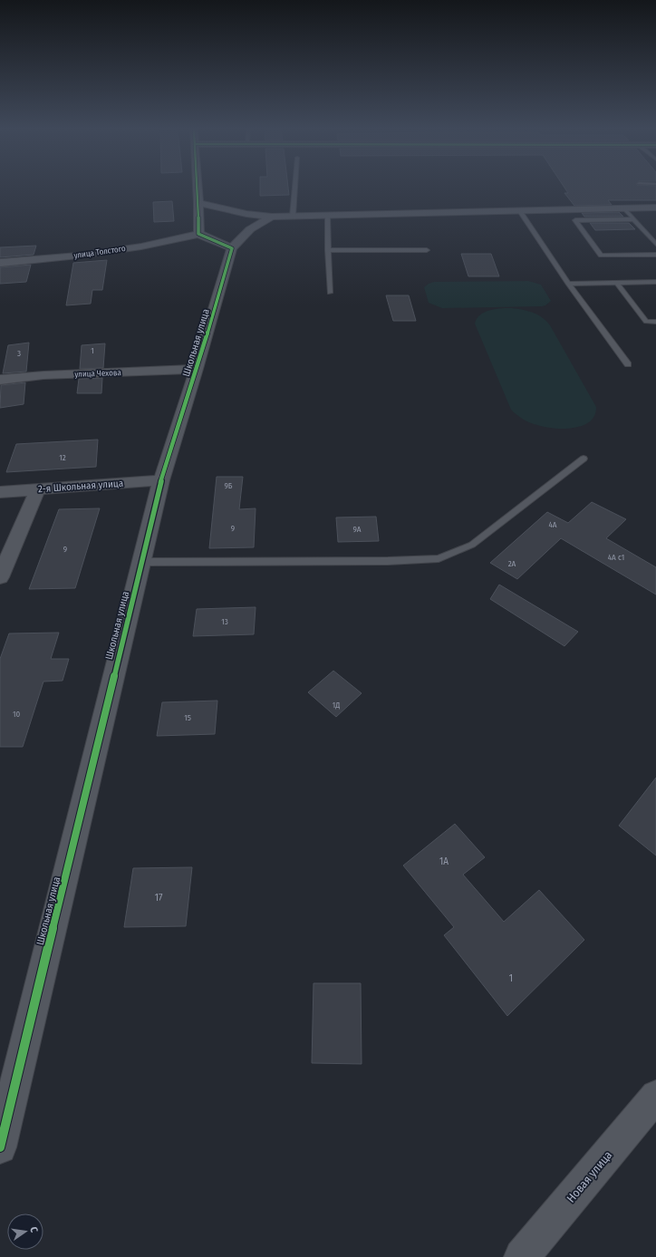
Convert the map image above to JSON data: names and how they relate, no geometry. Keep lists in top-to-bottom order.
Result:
{
  "streets": {
    "street": [
      "улица Толстого",
      "Школьная улица",
      "улица Чехова",
      "2-я Школьная улица",
      "Новая улица"
    ]
  },
  "crossings": [
    ["Школьная улица", "улица Чехова"],
    ["Школьная улица", "2-я Школьная улица"]
  ],
  "house_numbers": [
    "1",
    "3",
    "12",
    "9Б",
    "4А",
    "9",
    "9А",
    "9",
    "4А с1",
    "2А",
    "13",
    "1Д",
    "10",
    "15",
    "1А",
    "17",
    "1"
  ],
  "north": "right"
}
